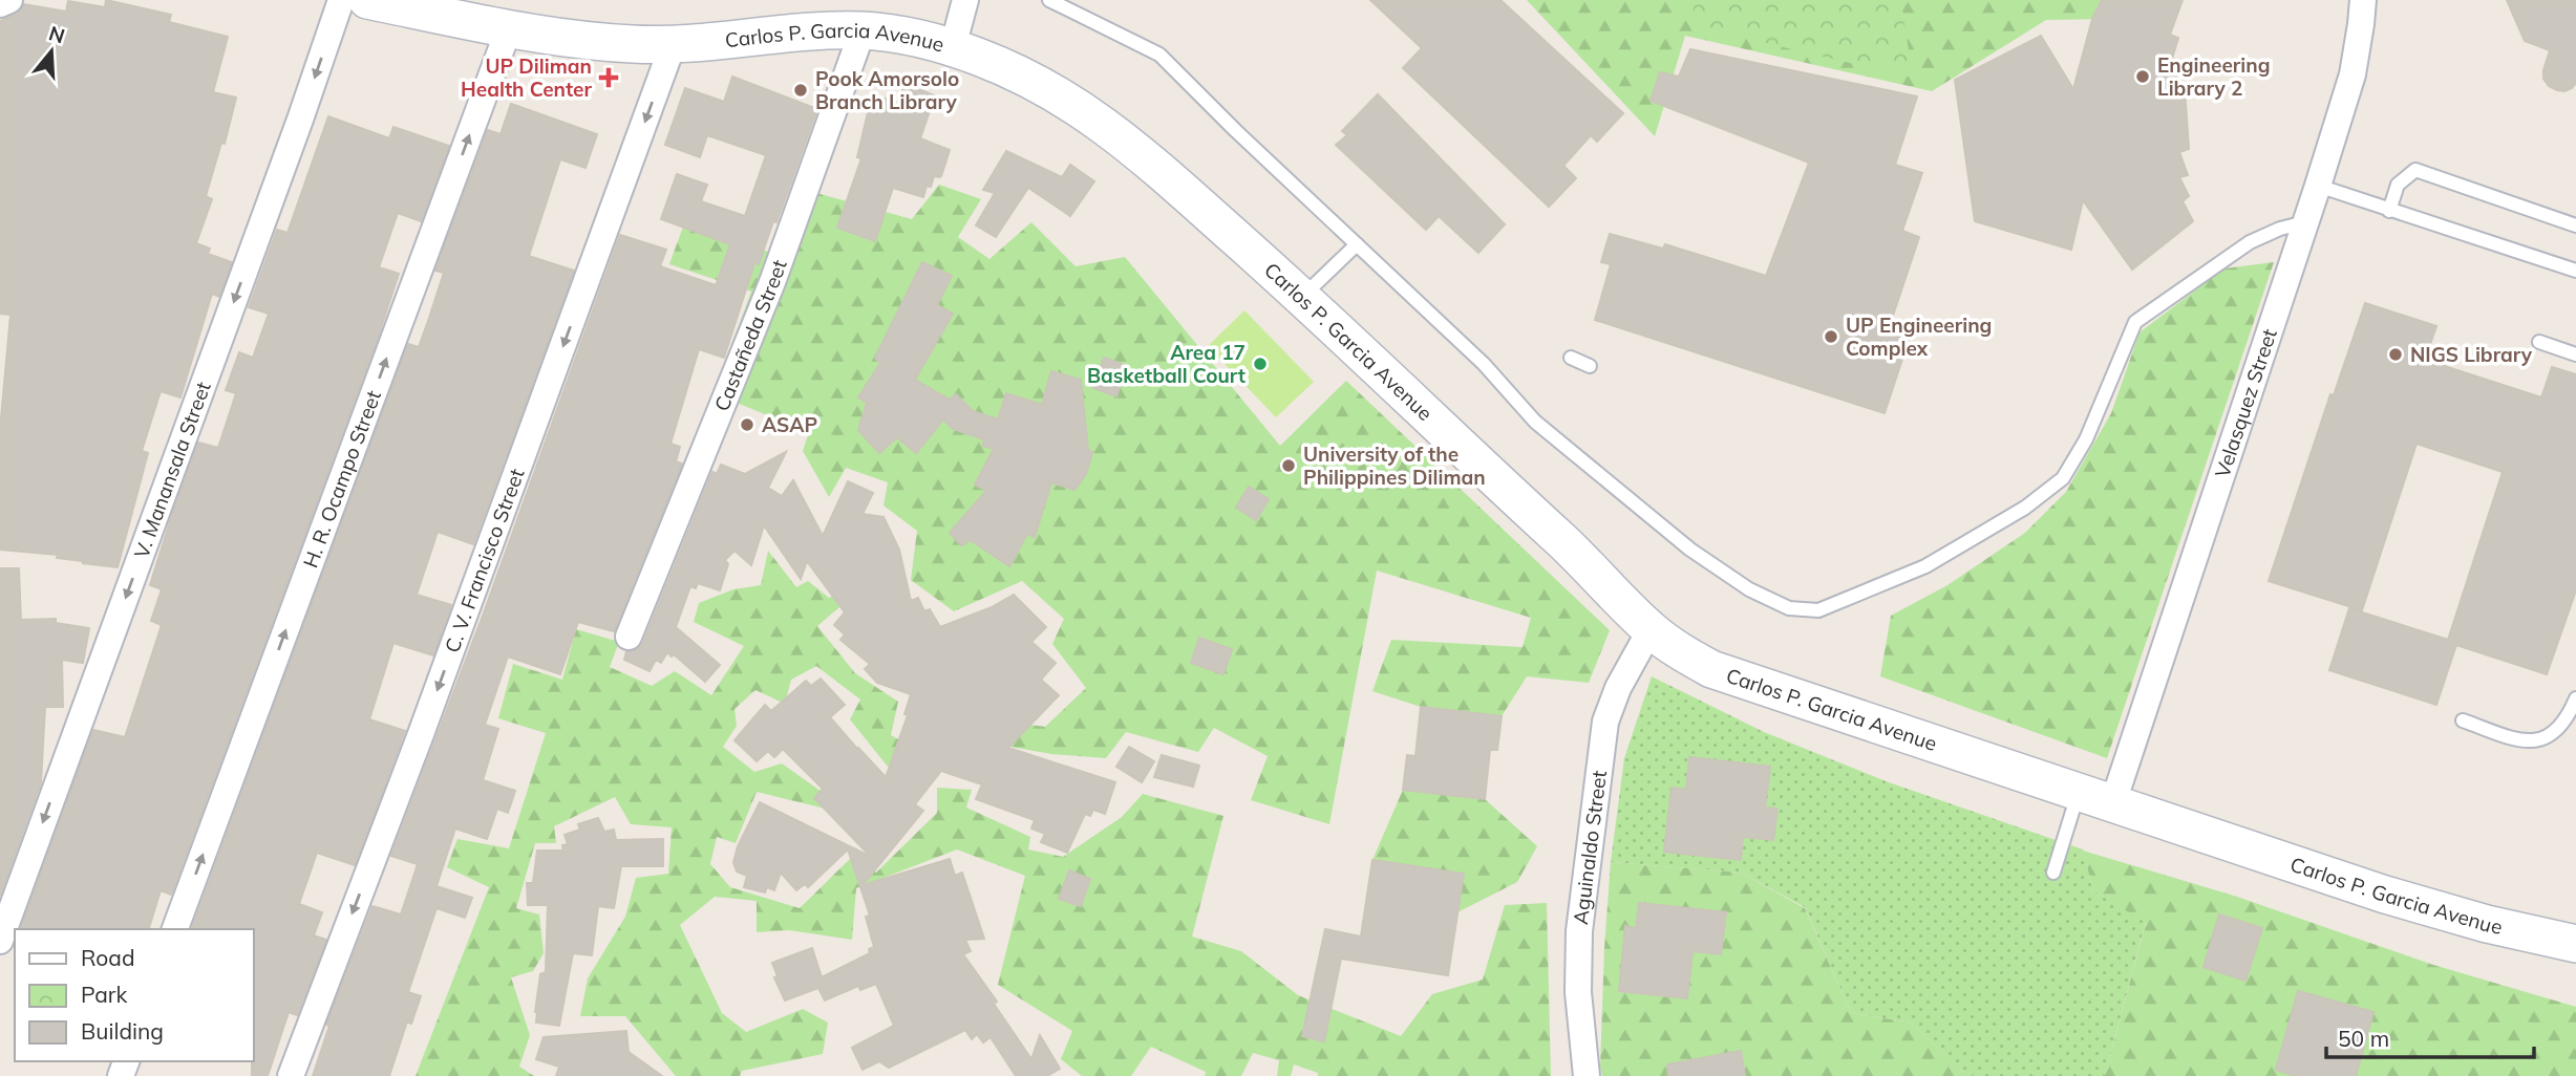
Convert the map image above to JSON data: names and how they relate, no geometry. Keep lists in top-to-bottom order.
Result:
{
  "streets": {
    "main road": ["Carlos P. Garcia Avenue"],
    "street": [
      "Castañeda Street",
      "Velasquez Street",
      "V. Manansala Street",
      "H. R. Ocampo Street",
      "C. V. Francisco Street",
      "Aguinaldo Street"
    ]
  },
  "crossings": [
    ["Carlos P. Garcia Avenue", "Castañeda Street"],
    ["Carlos P. Garcia Avenue", "Velasquez Street"],
    ["Carlos P. Garcia Avenue", "H. R. Ocampo Street"],
    ["Carlos P. Garcia Avenue", "C. V. Francisco Street"],
    ["Carlos P. Garcia Avenue", "Aguinaldo Street"]
  ],
  "one_way": ["V. Manansala Street", "H. R. Ocampo Street", "C. V. Francisco Street"],
  "places": {
    "other": [
      "Engineering Library 2",
      "Pook Amorsolo Branch Library",
      "UP Engineering Complex",
      "NIGS Library",
      "Area 17 Basketball Court",
      "ASAP",
      "University of the Philippines Diliman"
    ],
    "health": ["UP Diliman Health Center"]
  },
  "legend": ["Road", "Park", "Building"],
  "scale_bar": "50 m",
  "north": "top"
}
